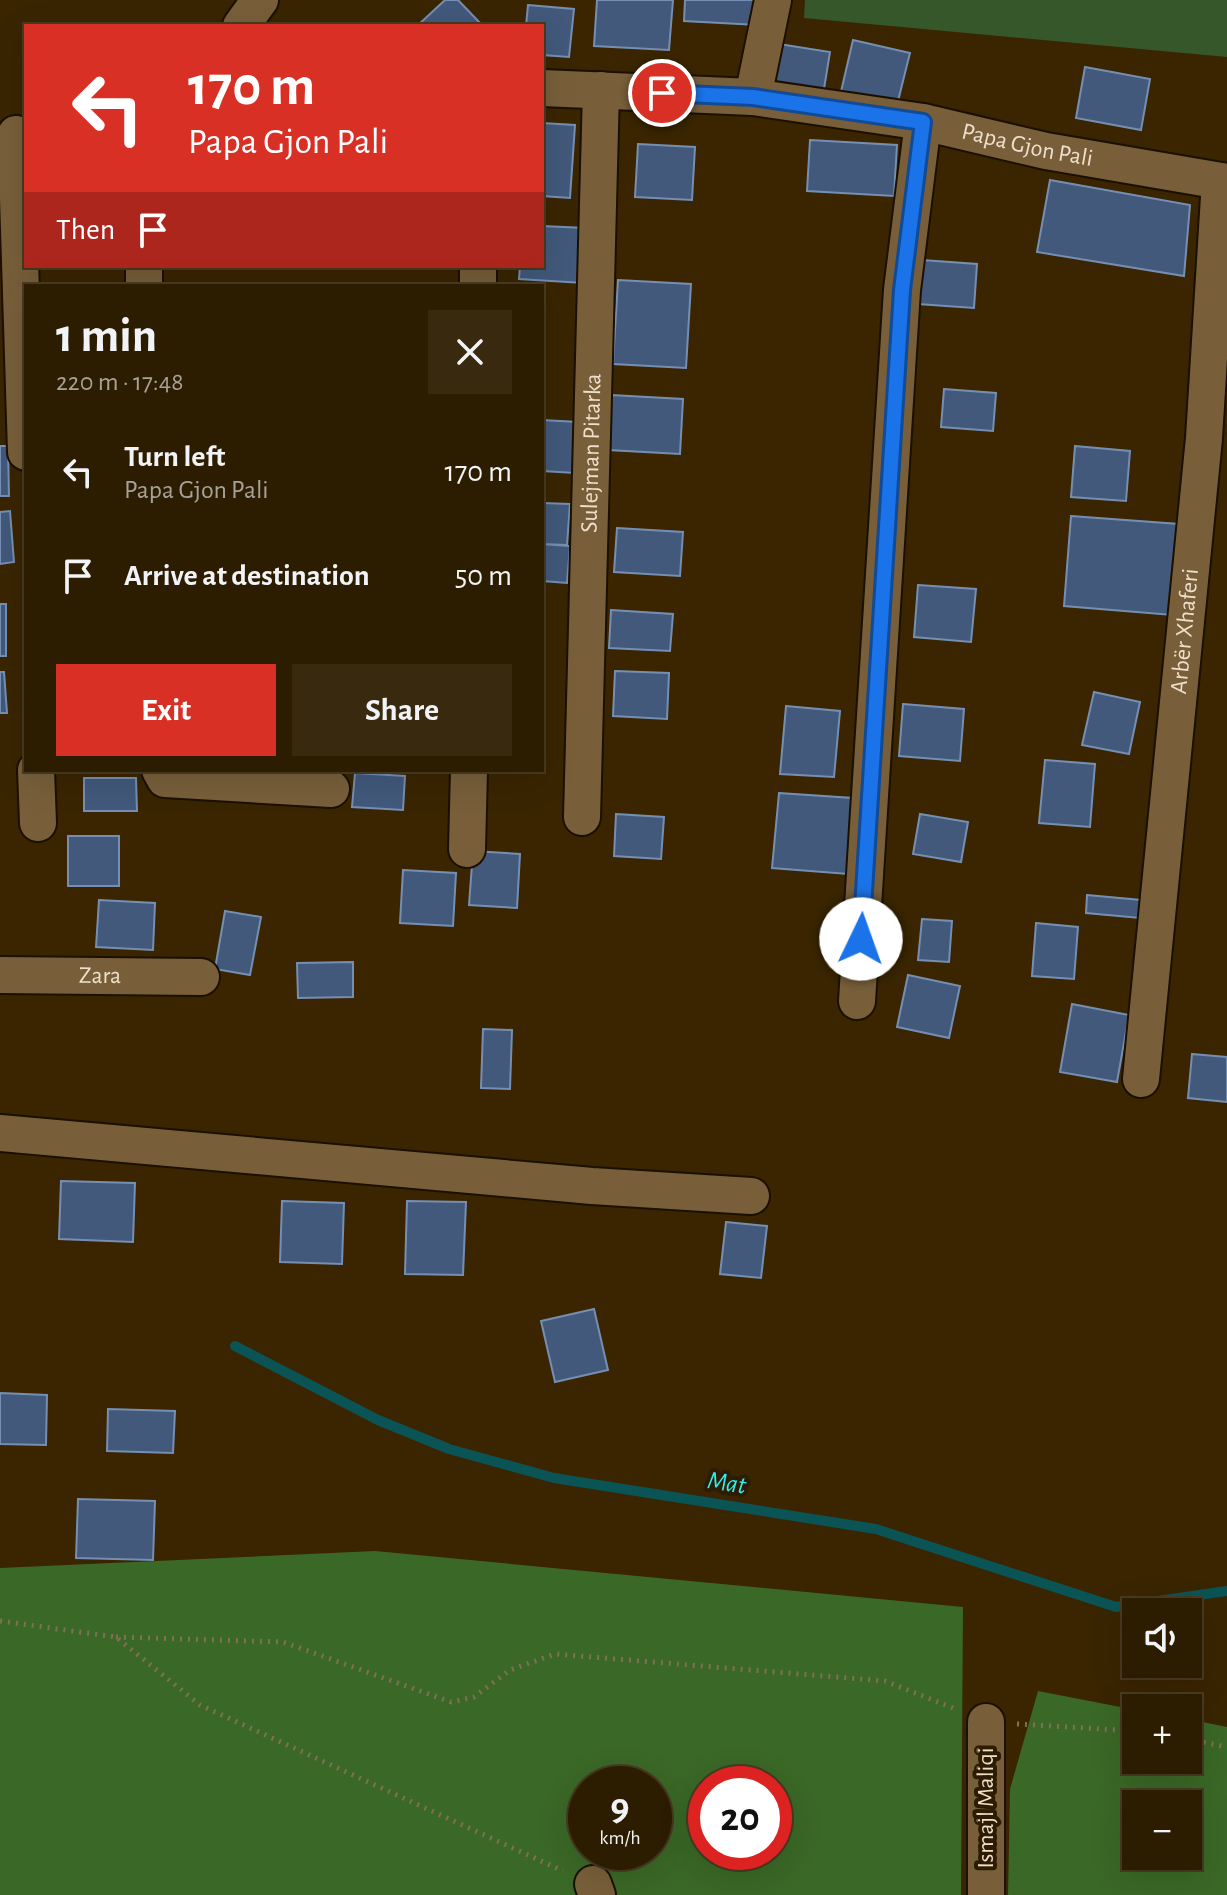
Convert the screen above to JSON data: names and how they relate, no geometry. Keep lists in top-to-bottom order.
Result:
{
  "streets": {
    "street": [
      "Papa Gjon Pali",
      "Sulejman Pitarka",
      "Arbër Xhaferi",
      "Zara",
      "Ismajl Maliqi"
    ]
  },
  "crossings": [
    ["Papa Gjon Pali", "Sulejman Pitarka"],
    ["Papa Gjon Pali", "Arbër Xhaferi"]
  ],
  "water": ["Mat"],
  "page": {
    "turn": ["170 m", "Papa Gjon Pali"],
    "then": "Then",
    "heading": ["1 min", "220 m · 17:48"],
    "list": [
      {
        "name": "Turn left",
        "note": "Papa Gjon Pali",
        "value": "170 m"
      },
      {
        "name": "Arrive at destination",
        "value": "50 m"
      }
    ],
    "buttons": ["Exit", "Share"],
    "map_buttons": ["+", "−"],
    "speed": "9 km/h",
    "limit": "20"
  }
}
